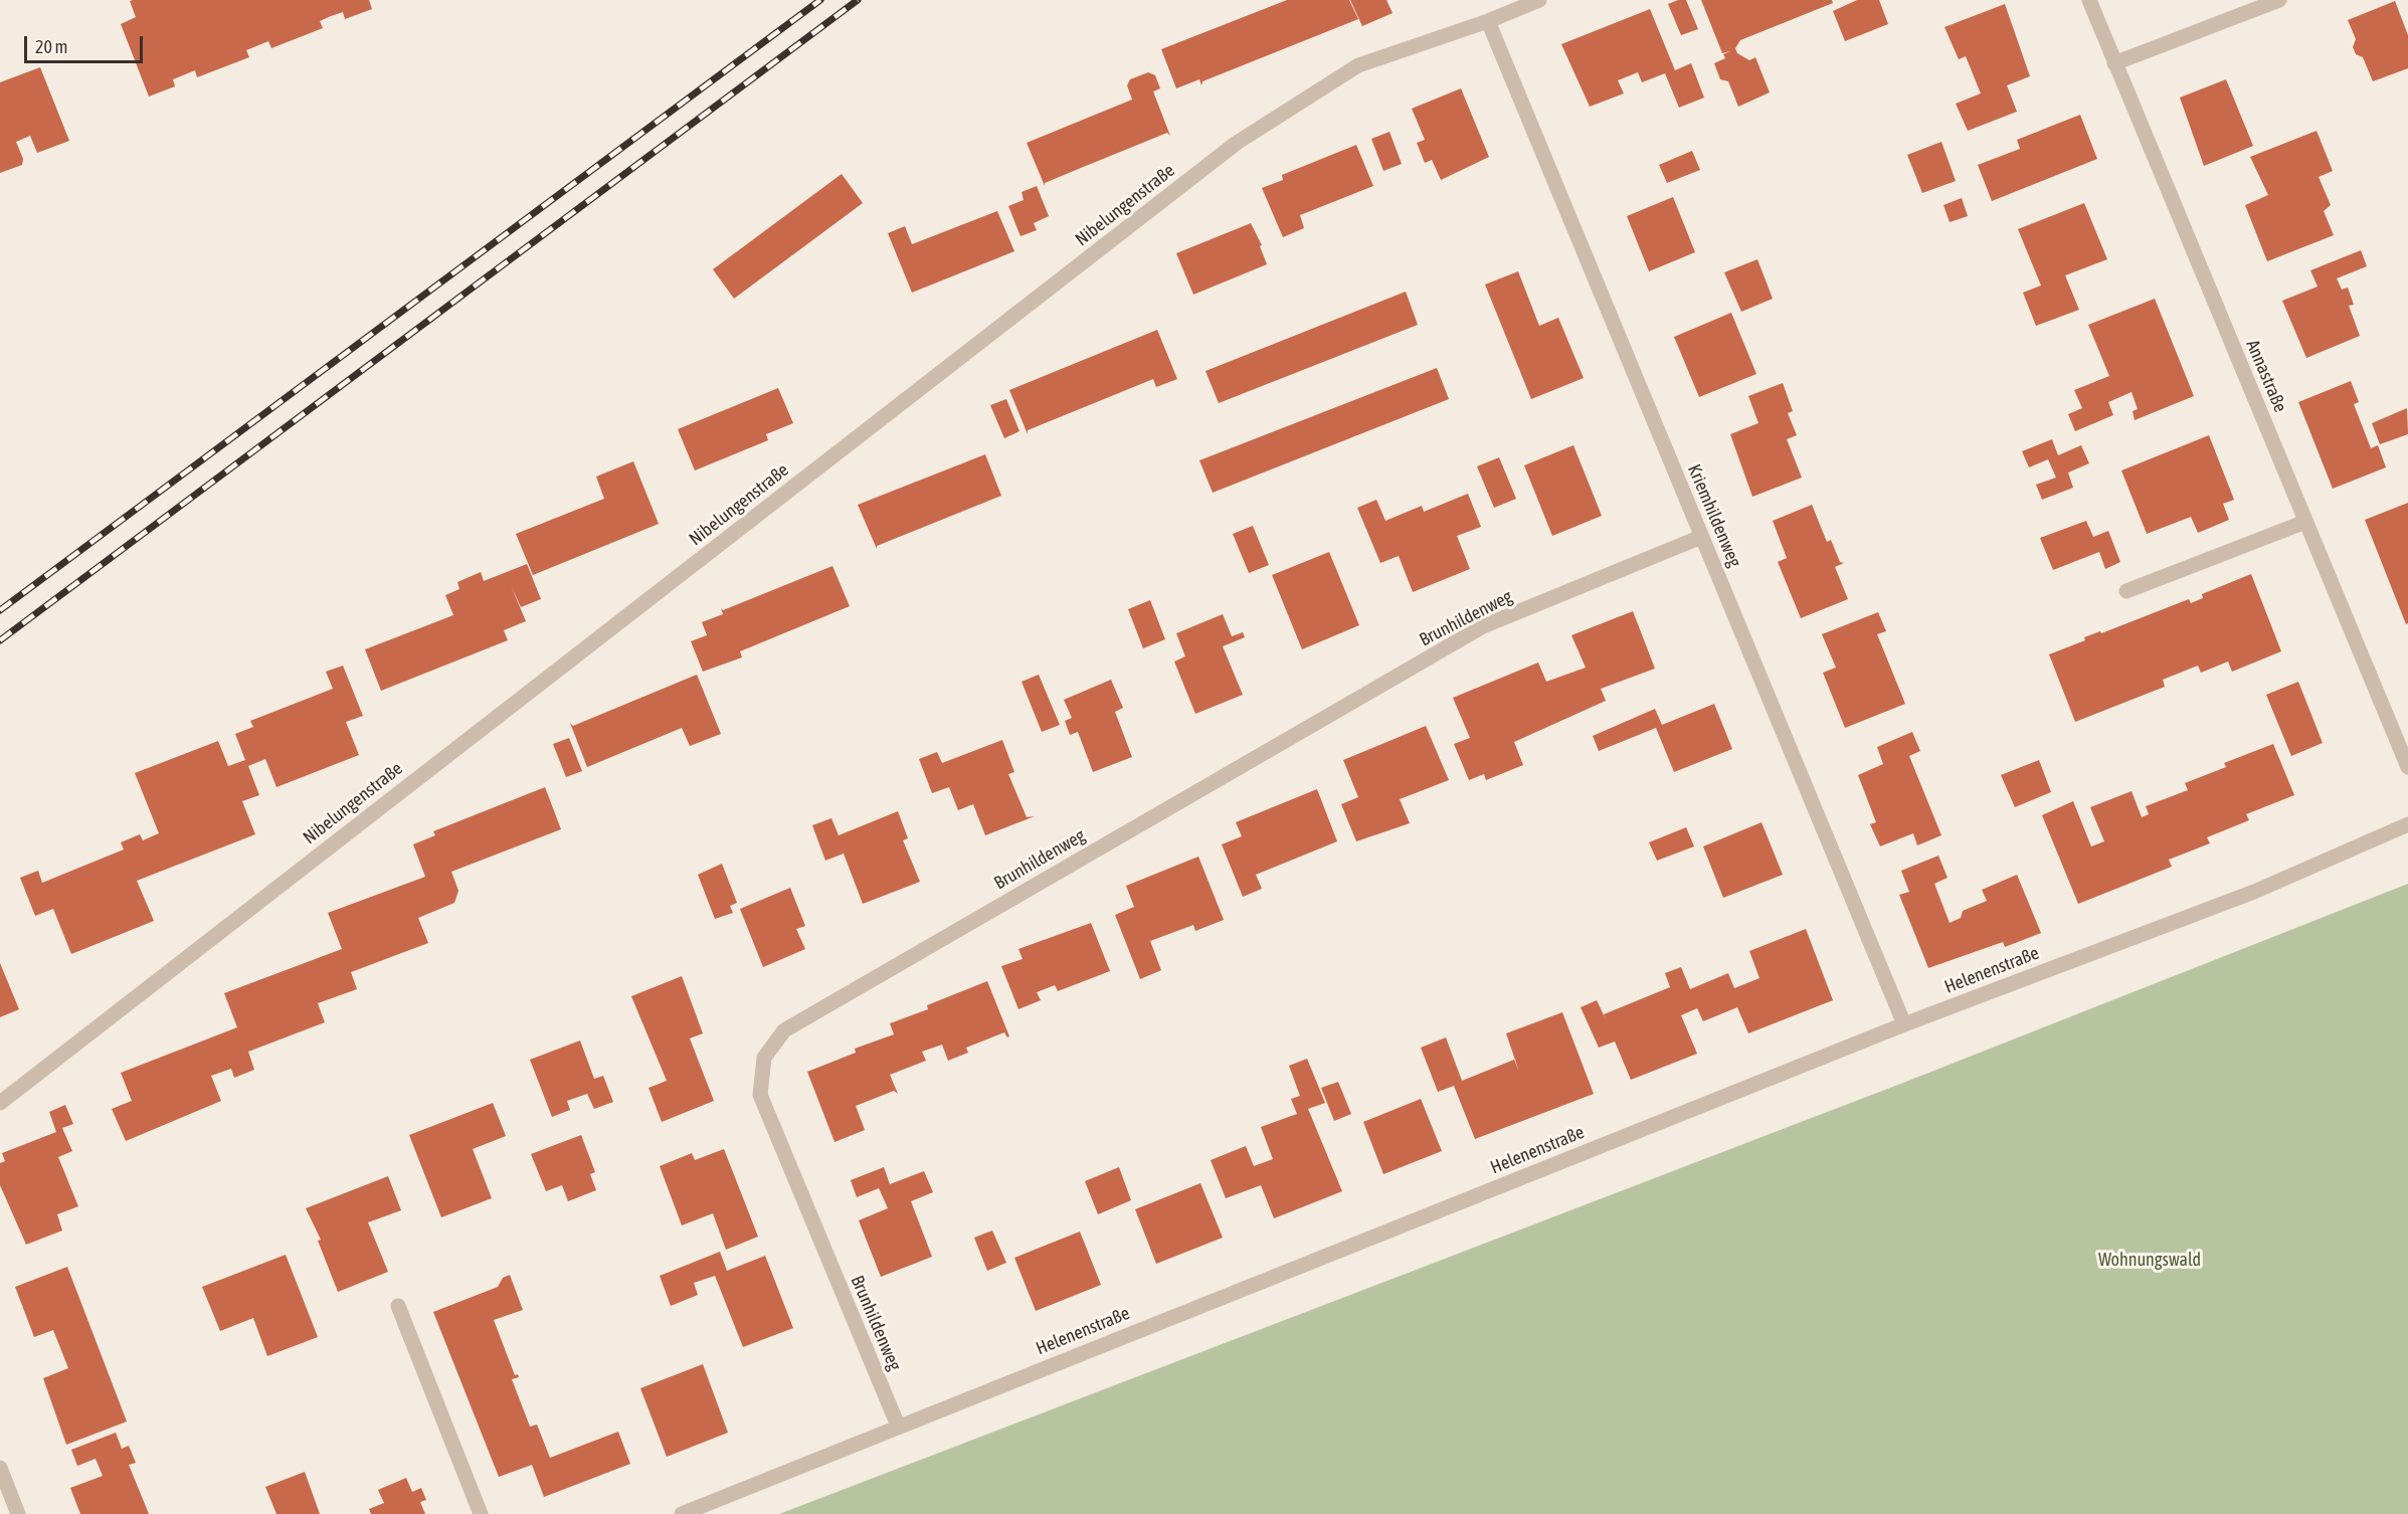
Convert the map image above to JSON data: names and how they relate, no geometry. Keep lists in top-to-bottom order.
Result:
{
  "streets": {
    "street": [
      "Nibelungenstraße",
      "Annastraße",
      "Kriemhildenweg",
      "Brunhildenweg",
      "Helenenstraße"
    ]
  },
  "crossings": [
    ["Nibelungenstraße", "Kriemhildenweg"],
    ["Kriemhildenweg", "Brunhildenweg"],
    ["Kriemhildenweg", "Helenenstraße"],
    ["Brunhildenweg", "Helenenstraße"]
  ],
  "parks": ["Wohnungswald"],
  "scale_bar": "20 m"
}
